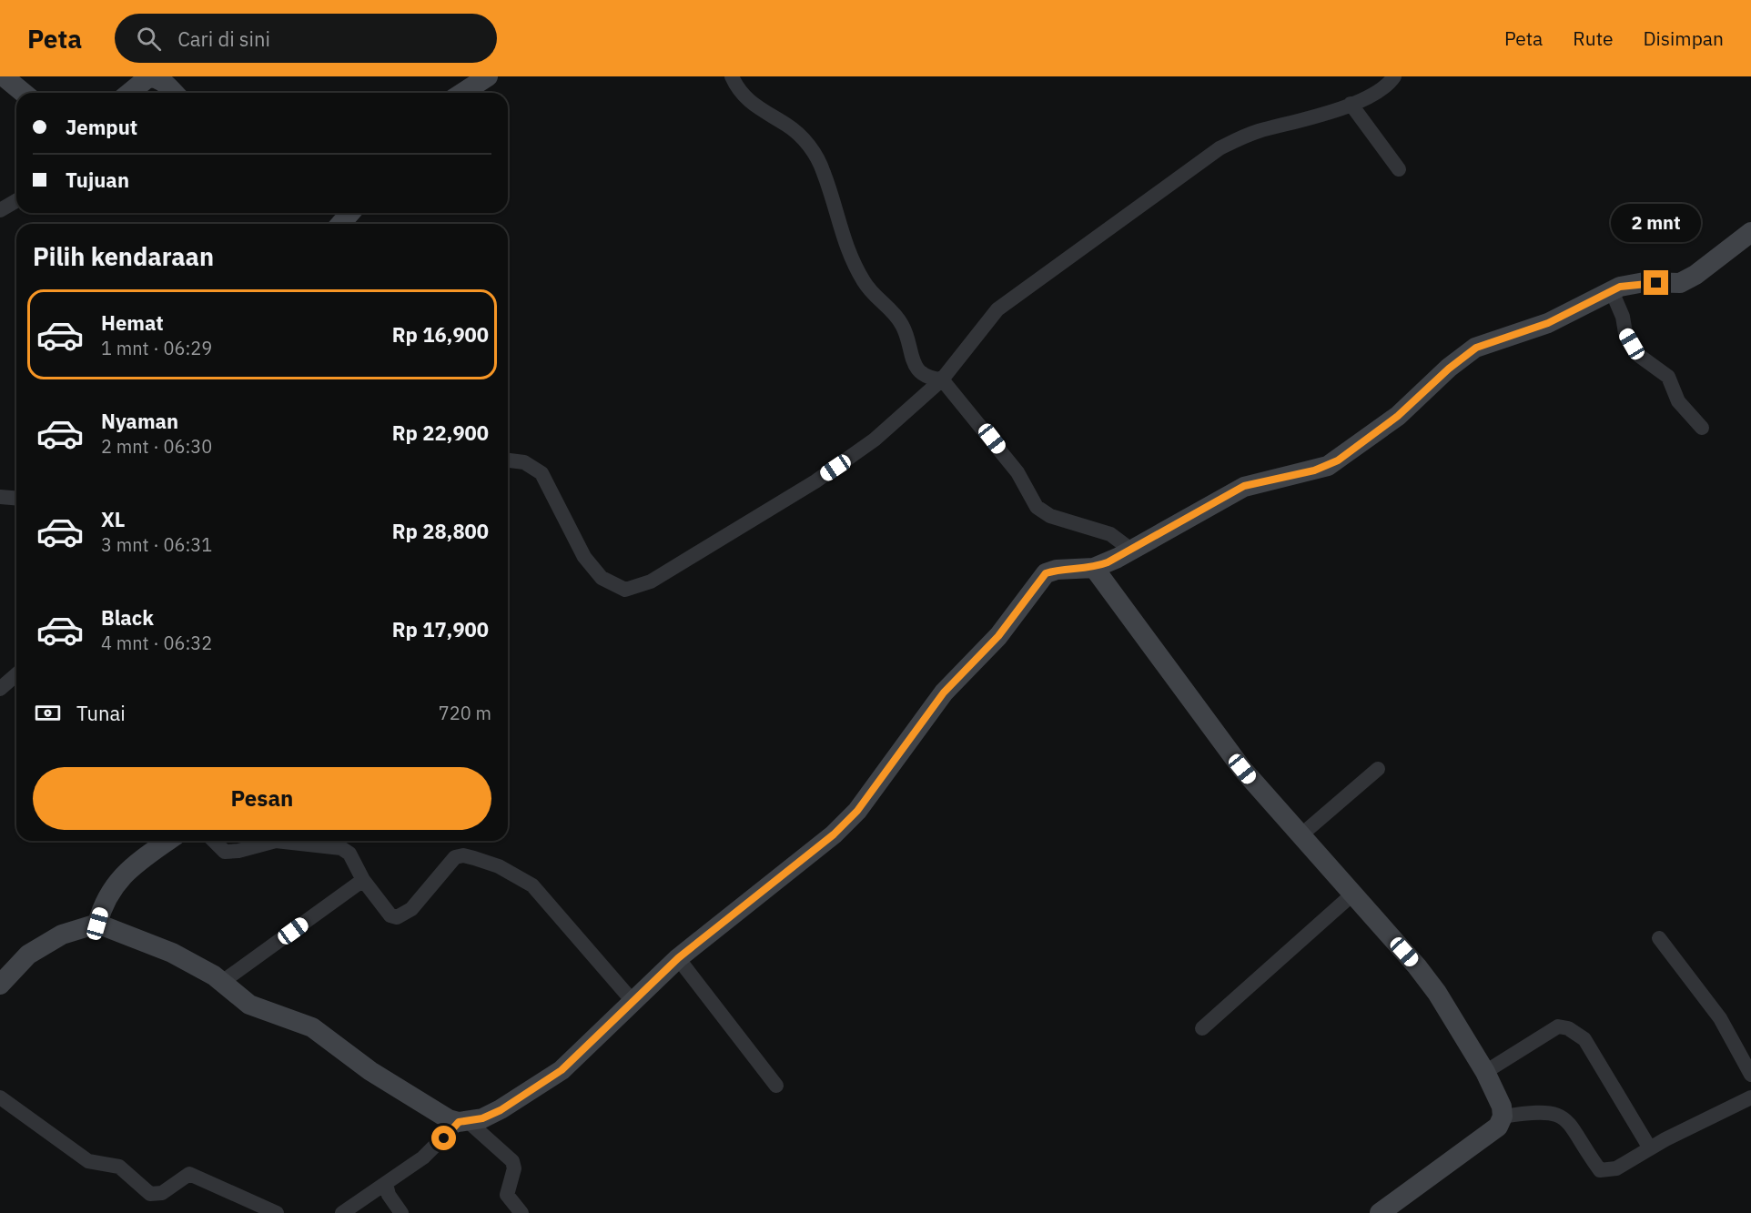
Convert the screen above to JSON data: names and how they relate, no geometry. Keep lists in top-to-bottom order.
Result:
{
  "page": {
    "header": "Peta",
    "search": "Cari di sini",
    "nav": ["Peta", "Rute", "Disimpan"],
    "banner": ["Jemput", "Tujuan"],
    "bubble": "2 mnt",
    "heading": "Pilih kendaraan",
    "list": [
      {
        "name": "Hemat",
        "note": "1 mnt · 06:29",
        "value": "Rp 16,900"
      },
      {
        "name": "Nyaman",
        "note": "2 mnt · 06:30",
        "value": "Rp 22,900"
      },
      {
        "name": "XL",
        "note": "3 mnt · 06:31",
        "value": "Rp 28,800"
      },
      {
        "name": "Black",
        "note": "4 mnt · 06:32",
        "value": "Rp 17,900"
      }
    ],
    "pay": ["Tunai", "720 m"],
    "buttons": "Pesan"
  }
}
